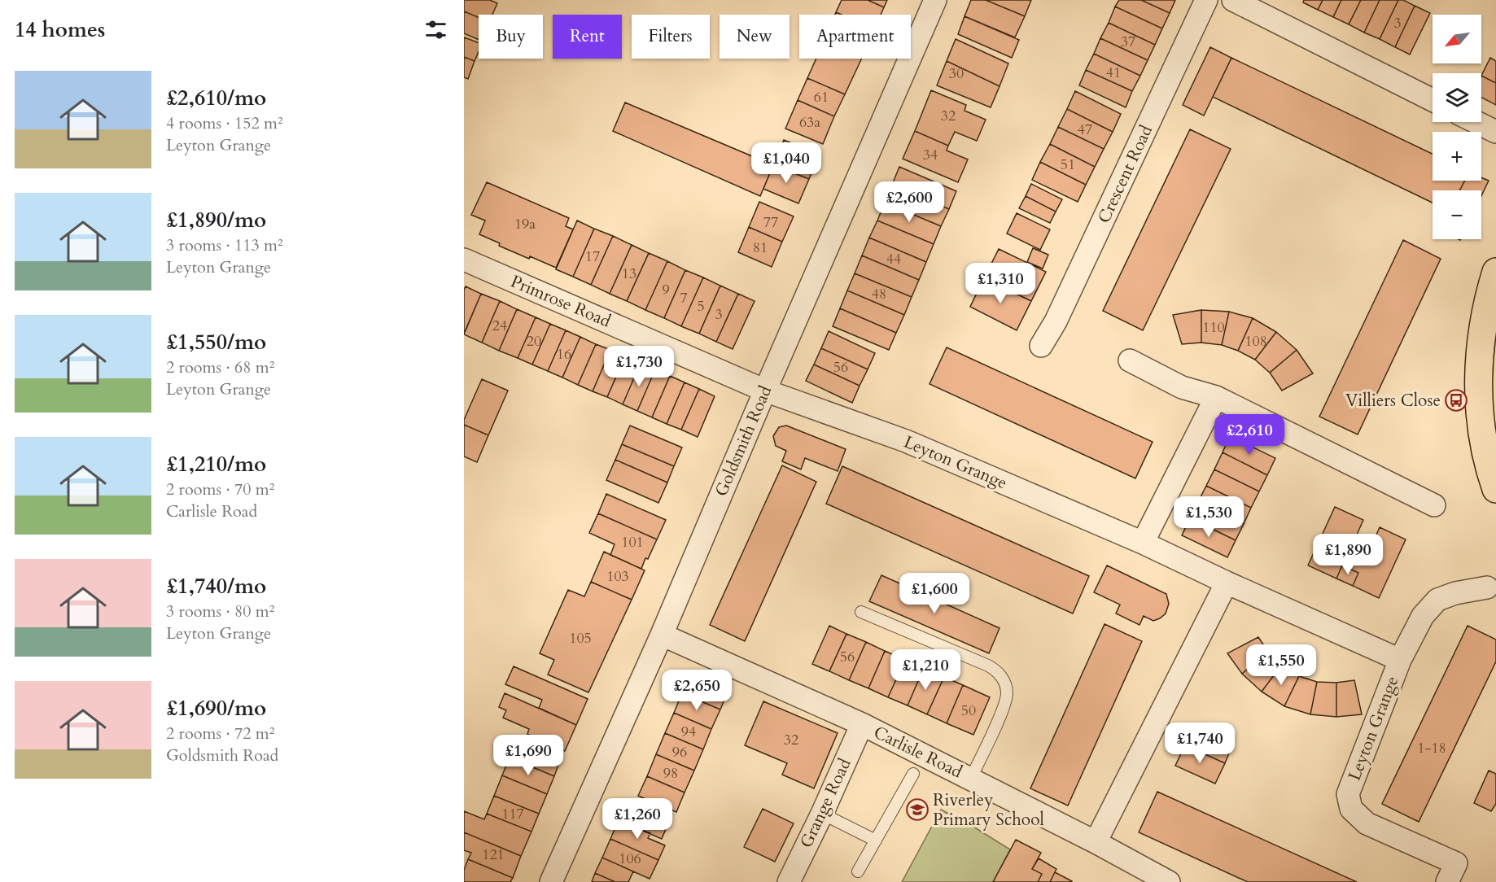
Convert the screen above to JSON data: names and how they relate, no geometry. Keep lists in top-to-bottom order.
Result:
{
  "streets": {
    "street": [
      "Crescent Road",
      "Primrose Road",
      "Goldsmith Road",
      "Leyton Grange",
      "Carlisle Road",
      "Grange Road"
    ]
  },
  "crossings": [
    ["Primrose Road", "Goldsmith Road"],
    ["Primrose Road", "Leyton Grange"],
    ["Goldsmith Road", "Leyton Grange"],
    ["Goldsmith Road", "Carlisle Road"],
    ["Carlisle Road", "Grange Road"]
  ],
  "places": {
    "bus stop": ["Villiers Close"],
    "school or university": ["Riverley Primary School"]
  },
  "house_numbers": [
    "3",
    "37",
    "41",
    "30",
    "61",
    "32",
    "63a",
    "47",
    "34",
    "51",
    "77",
    "19a",
    "81",
    "17",
    "44",
    "13",
    "9",
    "48",
    "7",
    "5",
    "3",
    "24",
    "110",
    "20",
    "108",
    "16",
    "56",
    "101",
    "103",
    "105",
    "56",
    "50",
    "94",
    "32",
    "1-18",
    "96",
    "98",
    "117",
    "121",
    "106"
  ],
  "north": "bottom left",
  "page": {
    "heading": "14 homes",
    "map_buttons": ["+", "−"],
    "chip": [
      "Buy",
      "Rent",
      "Filters",
      "New",
      "Apartment"
    ],
    "list": [
      {
        "name": "£2,610/mo",
        "note": "4 rooms · 152 m² · Leyton Grange"
      },
      {
        "name": "£1,890/mo",
        "note": "3 rooms · 113 m² · Leyton Grange"
      },
      {
        "name": "£1,550/mo",
        "note": "2 rooms · 68 m² · Leyton Grange"
      },
      {
        "name": "£1,210/mo",
        "note": "2 rooms · 70 m² · Carlisle Road"
      },
      {
        "name": "£1,740/mo",
        "note": "3 rooms · 80 m² · Leyton Grange"
      },
      {
        "name": "£1,690/mo",
        "note": "2 rooms · 72 m² · Goldsmith Road"
      }
    ],
    "price": [
      "£1,040",
      "£2,600",
      "£1,310",
      "£1,730",
      "£2,610",
      "£1,530",
      "£1,890",
      "£1,600",
      "£1,550",
      "£1,210",
      "£2,650",
      "£1,740",
      "£1,690",
      "£1,260"
    ]
  }
}
